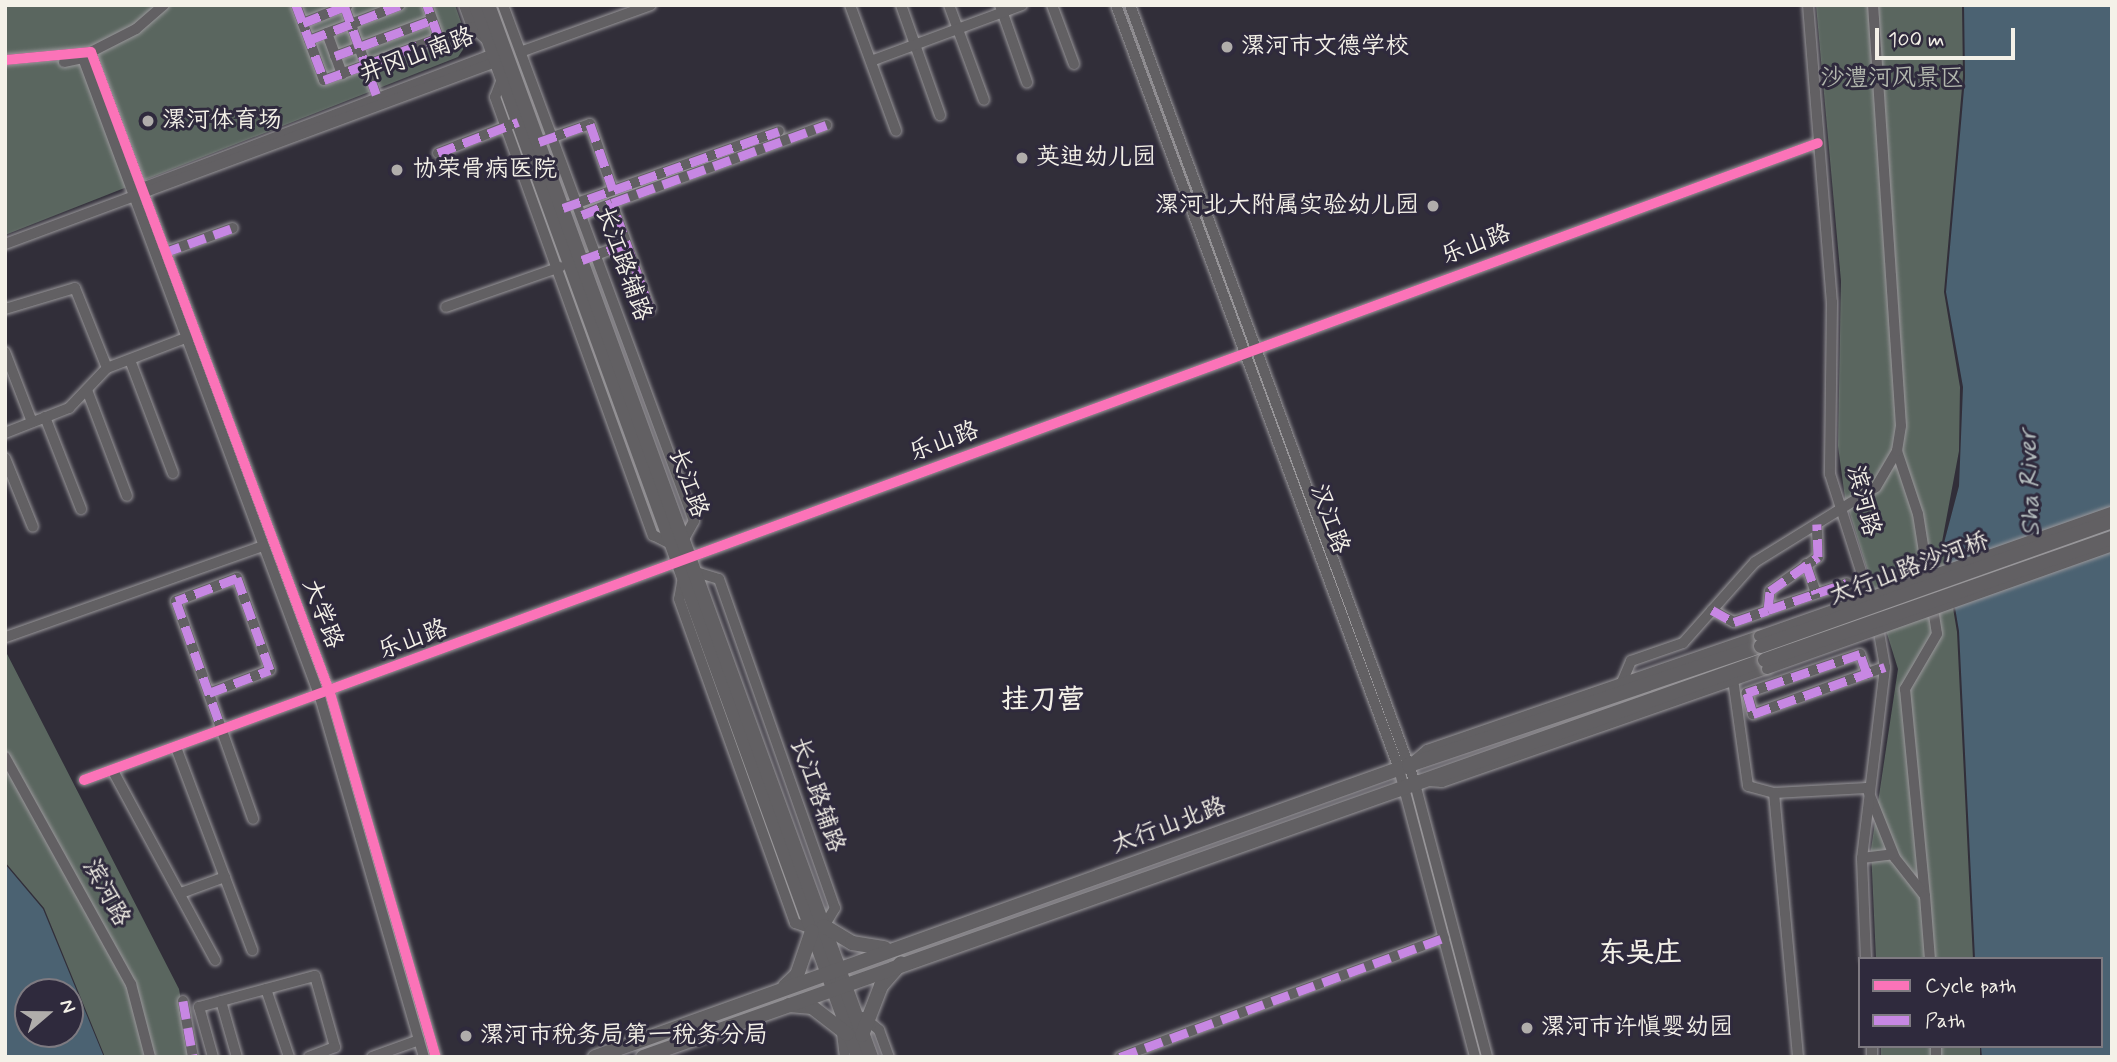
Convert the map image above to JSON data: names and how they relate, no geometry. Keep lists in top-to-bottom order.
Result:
{
  "streets": {
    "main road": ["长江路", "太行山路沙河桥", "太行山北路"],
    "street": [
      "井冈山南路",
      "乐山路",
      "长江路辅路",
      "滨河路",
      "汉江路",
      "大学路"
    ]
  },
  "crossings": [
    ["井冈山南路", "长江路"],
    ["井冈山南路", "大学路"],
    ["乐山路", "长江路"],
    ["乐山路", "滨河路"],
    ["乐山路", "汉江路"],
    ["乐山路", "大学路"],
    ["长江路辅路", "长江路"],
    ["长江路", "太行山北路"],
    ["汉江路", "太行山北路"],
    ["太行山路沙河桥", "太行山北路"]
  ],
  "districts": ["挂刀营", "东吴庄"],
  "water": ["Sha River"],
  "parks": ["沙澧河风景区"],
  "places": [
    "漯河市文德学校",
    "漯河体育场",
    "英迪幼儿园",
    "协荣骨病医院",
    "漯河北大附属实验幼儿园",
    "漯河市许慎婴幼园",
    "漯河市税务局第一税务分局"
  ],
  "legend": ["Cycle path", "Path"],
  "scale_bar": "100 m",
  "north": "right"
}
